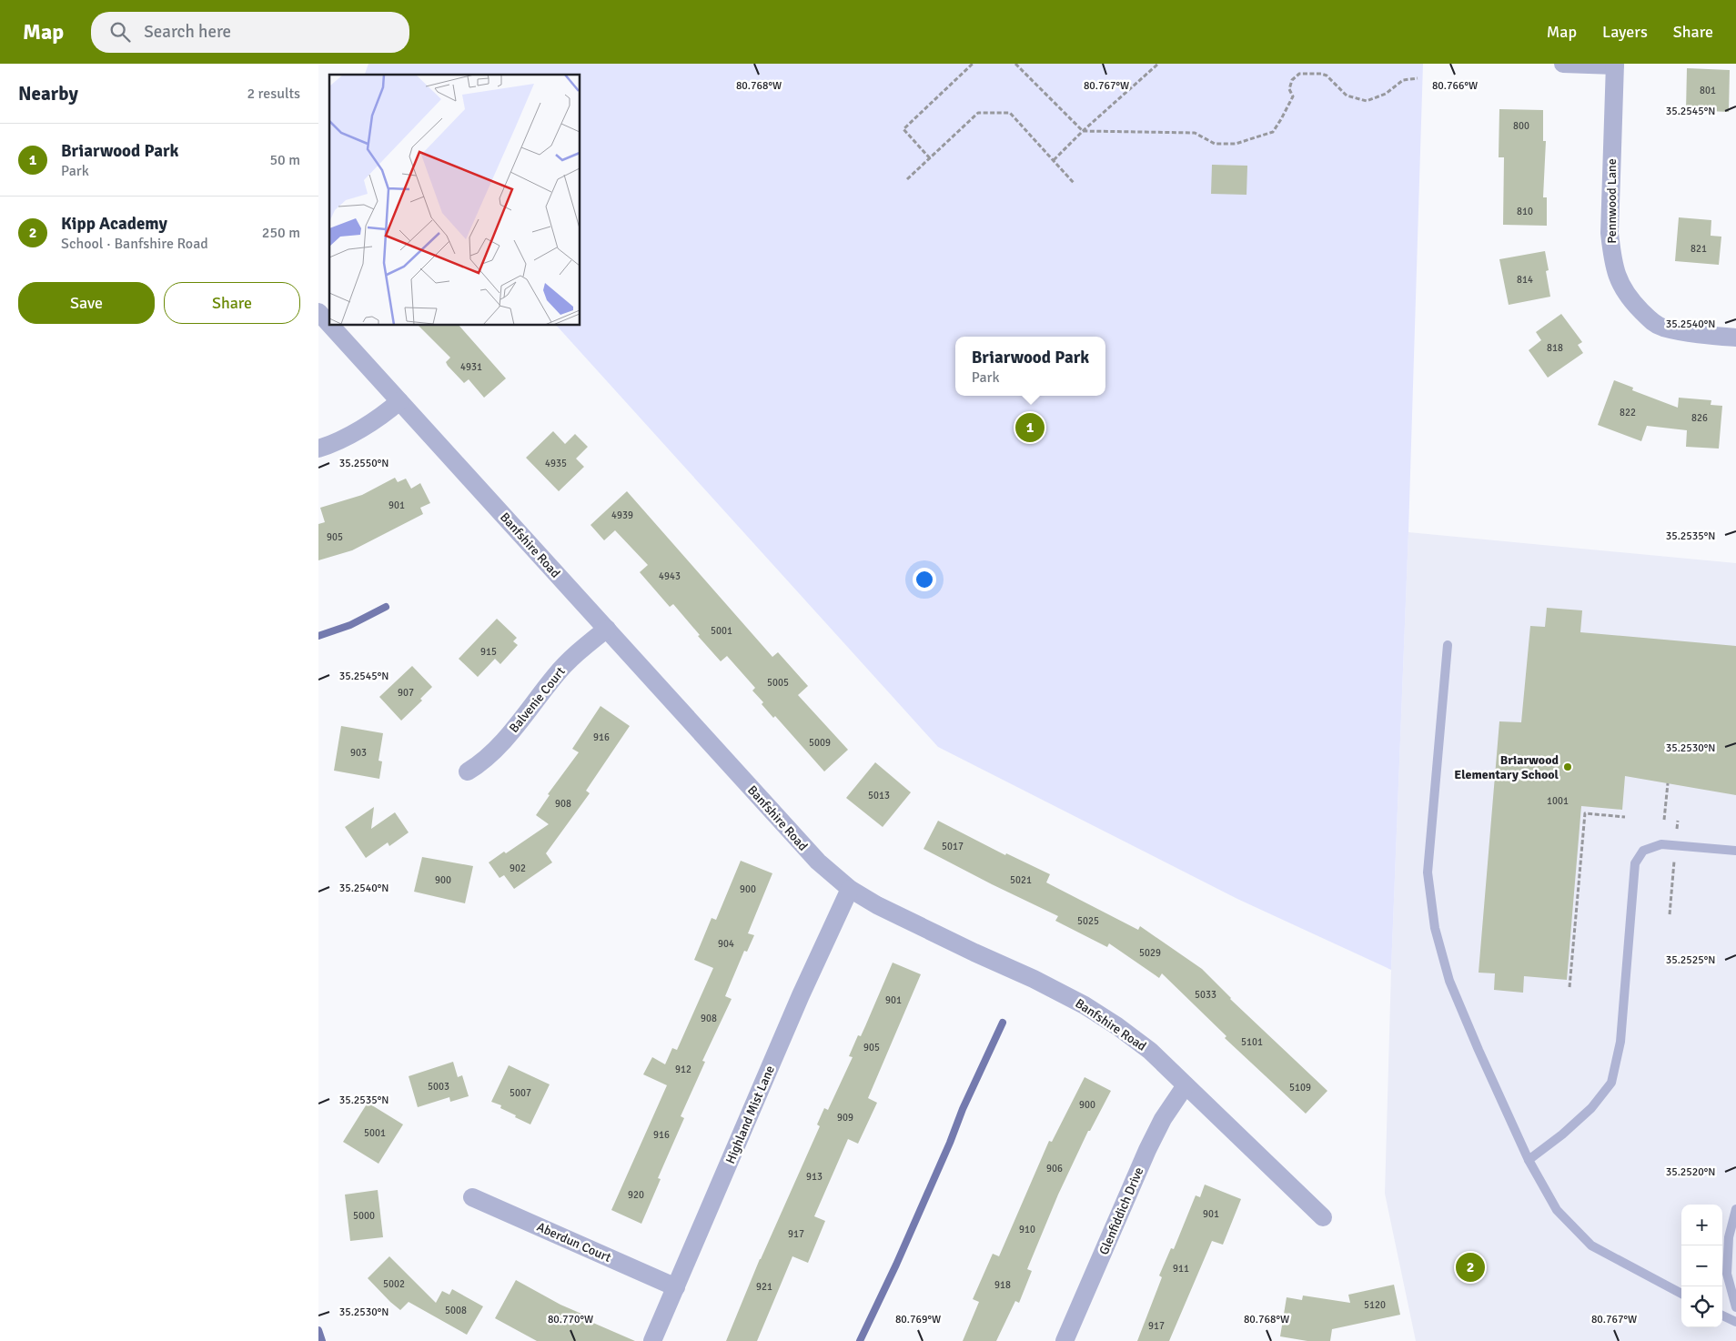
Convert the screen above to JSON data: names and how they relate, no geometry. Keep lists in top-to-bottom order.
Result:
{
  "streets": {
    "street": [
      "Pennwood Lane",
      "Banfshire Road",
      "Balvenie Court",
      "Highland Mist Lane",
      "Glenfiddich Drive",
      "Aberdun Court"
    ]
  },
  "crossings": [
    ["Banfshire Road", "Balvenie Court"],
    ["Banfshire Road", "Highland Mist Lane"],
    ["Banfshire Road", "Glenfiddich Drive"],
    ["Highland Mist Lane", "Aberdun Court"]
  ],
  "places": ["Briarwood Elementary School"],
  "house_numbers": [
    "801",
    "800",
    "810",
    "821",
    "814",
    "818",
    "4931",
    "822",
    "826",
    "4935",
    "901",
    "4939",
    "905",
    "4943",
    "5001",
    "915",
    "5005",
    "907",
    "916",
    "5009",
    "903",
    "5013",
    "1001",
    "908",
    "5017",
    "902",
    "900",
    "5021",
    "900",
    "5025",
    "904",
    "5029",
    "5033",
    "901",
    "908",
    "5101",
    "905",
    "912",
    "5003",
    "5109",
    "5007",
    "900",
    "909",
    "5001",
    "916",
    "906",
    "913",
    "920",
    "901",
    "5000",
    "910",
    "917",
    "911",
    "5002",
    "918",
    "921",
    "5120",
    "5008",
    "917"
  ],
  "page": {
    "header": "Map",
    "search": "Search here",
    "nav": ["Map", "Layers", "Share"],
    "heading": ["Nearby", "2 results"],
    "list": [
      {
        "mark": "1",
        "name": "Briarwood Park",
        "note": "Park",
        "value": "50 m"
      },
      {
        "mark": "2",
        "name": "Kipp Academy",
        "note": "School · Banfshire Road",
        "value": "250 m"
      }
    ],
    "buttons": ["Save", "Share"],
    "popup": ["Briarwood Park", "Park"],
    "pins": ["1", "2"],
    "map_buttons": ["+", "−"]
  },
  "coordinates": [
    "80.768°W",
    "80.767°W",
    "80.766°W",
    "35.2545°N",
    "35.2540°N",
    "35.2550°N",
    "35.2535°N",
    "35.2530°N",
    "35.2525°N",
    "35.2520°N",
    "80.770°W",
    "80.769°W"
  ]
}
